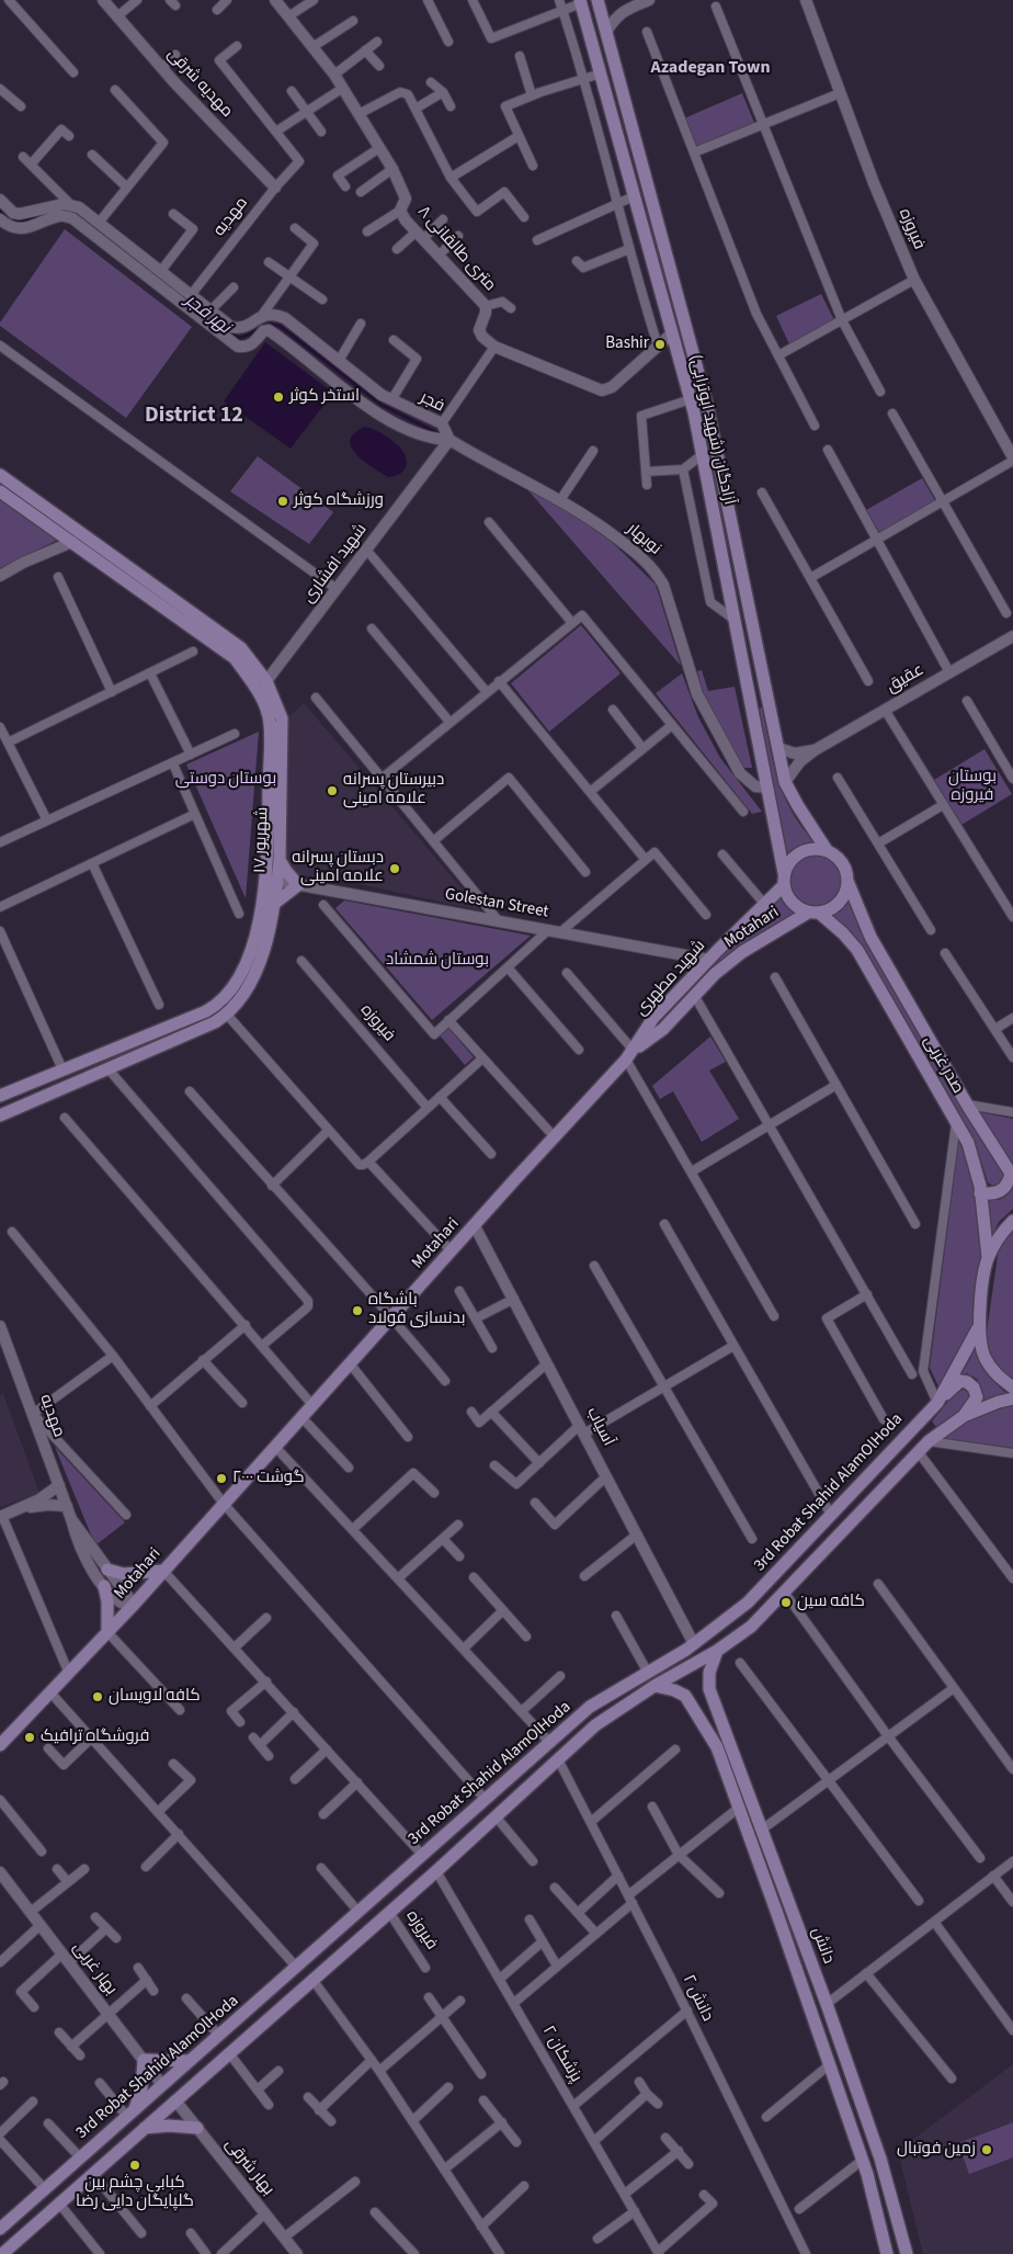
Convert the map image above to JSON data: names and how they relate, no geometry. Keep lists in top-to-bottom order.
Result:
{
  "streets": {
    "main road": [
      "آزادگان (شهید ابوترابی)",
      "۱۷ شهریور",
      "Motahari",
      "شهید مطهری",
      "صدر غربی",
      "3rd Robat Shahid AlamOlHoda",
      "دانش"
    ],
    "street": [
      "مهدیه شرقی",
      "مهدیه",
      "فیروزه",
      "۸ متری طالقانی",
      "فجر",
      "نوبهار",
      "شهید افشاری",
      "عقیق",
      "Golestan Street",
      "آسیاب",
      "بهار غربی",
      "دانش ۲",
      "پزشکان ۲",
      "بهار شرقی"
    ]
  },
  "crossings": [
    ["مهدیه شرقی", "مهدیه"],
    ["مهدیه", "فجر"],
    ["مهدیه", "Motahari"],
    ["فیروزه", "3rd Robat Shahid AlamOlHoda"],
    ["فجر", "نوبهار"],
    ["فجر", "شهید افشاری"],
    ["آزادگان (شهید ابوترابی)", "نوبهار"],
    ["آزادگان (شهید ابوترابی)", "Motahari"],
    ["آزادگان (شهید ابوترابی)", "شهید مطهری"],
    ["آزادگان (شهید ابوترابی)", "صدر غربی"],
    ["نوبهار", "شهید افشاری"],
    ["شهید افشاری", "۱۷ شهریور"],
    ["۱۷ شهریور", "Golestan Street"],
    ["Golestan Street", "شهید مطهری"],
    ["Motahari", "شهید مطهری"],
    ["Motahari", "صدر غربی"],
    ["Motahari", "آسیاب"],
    ["شهید مطهری", "صدر غربی"],
    ["آسیاب", "3rd Robat Shahid AlamOlHoda"],
    ["3rd Robat Shahid AlamOlHoda", "دانش"],
    ["3rd Robat Shahid AlamOlHoda", "بهار غربی"],
    ["3rd Robat Shahid AlamOlHoda", "دانش ۲"],
    ["3rd Robat Shahid AlamOlHoda", "پزشکان ۲"],
    ["3rd Robat Shahid AlamOlHoda", "بهار شرقی"]
  ],
  "districts": ["Azadegan Town", "District 12"],
  "water": ["نهر فجر"],
  "parks": ["بوستان فیروزه", "بوستان دوستی", "بوستان شمشاد"],
  "places": [
    "Bashir",
    "استخر کوثر",
    "ورزشگاه کوثر",
    "دبیرستان پسرانه علامه امینی",
    "دبستان پسرانه علامه امینی",
    "باشگاه بدنسازی فولاد",
    "گوشت ۲۰۰۰",
    "کافه سین",
    "کافه لاویسان",
    "فروشگاه ترافیک",
    "زمین فوتبال",
    "کبابی چشم بین گلپایگان دایی رضا"
  ]
}
